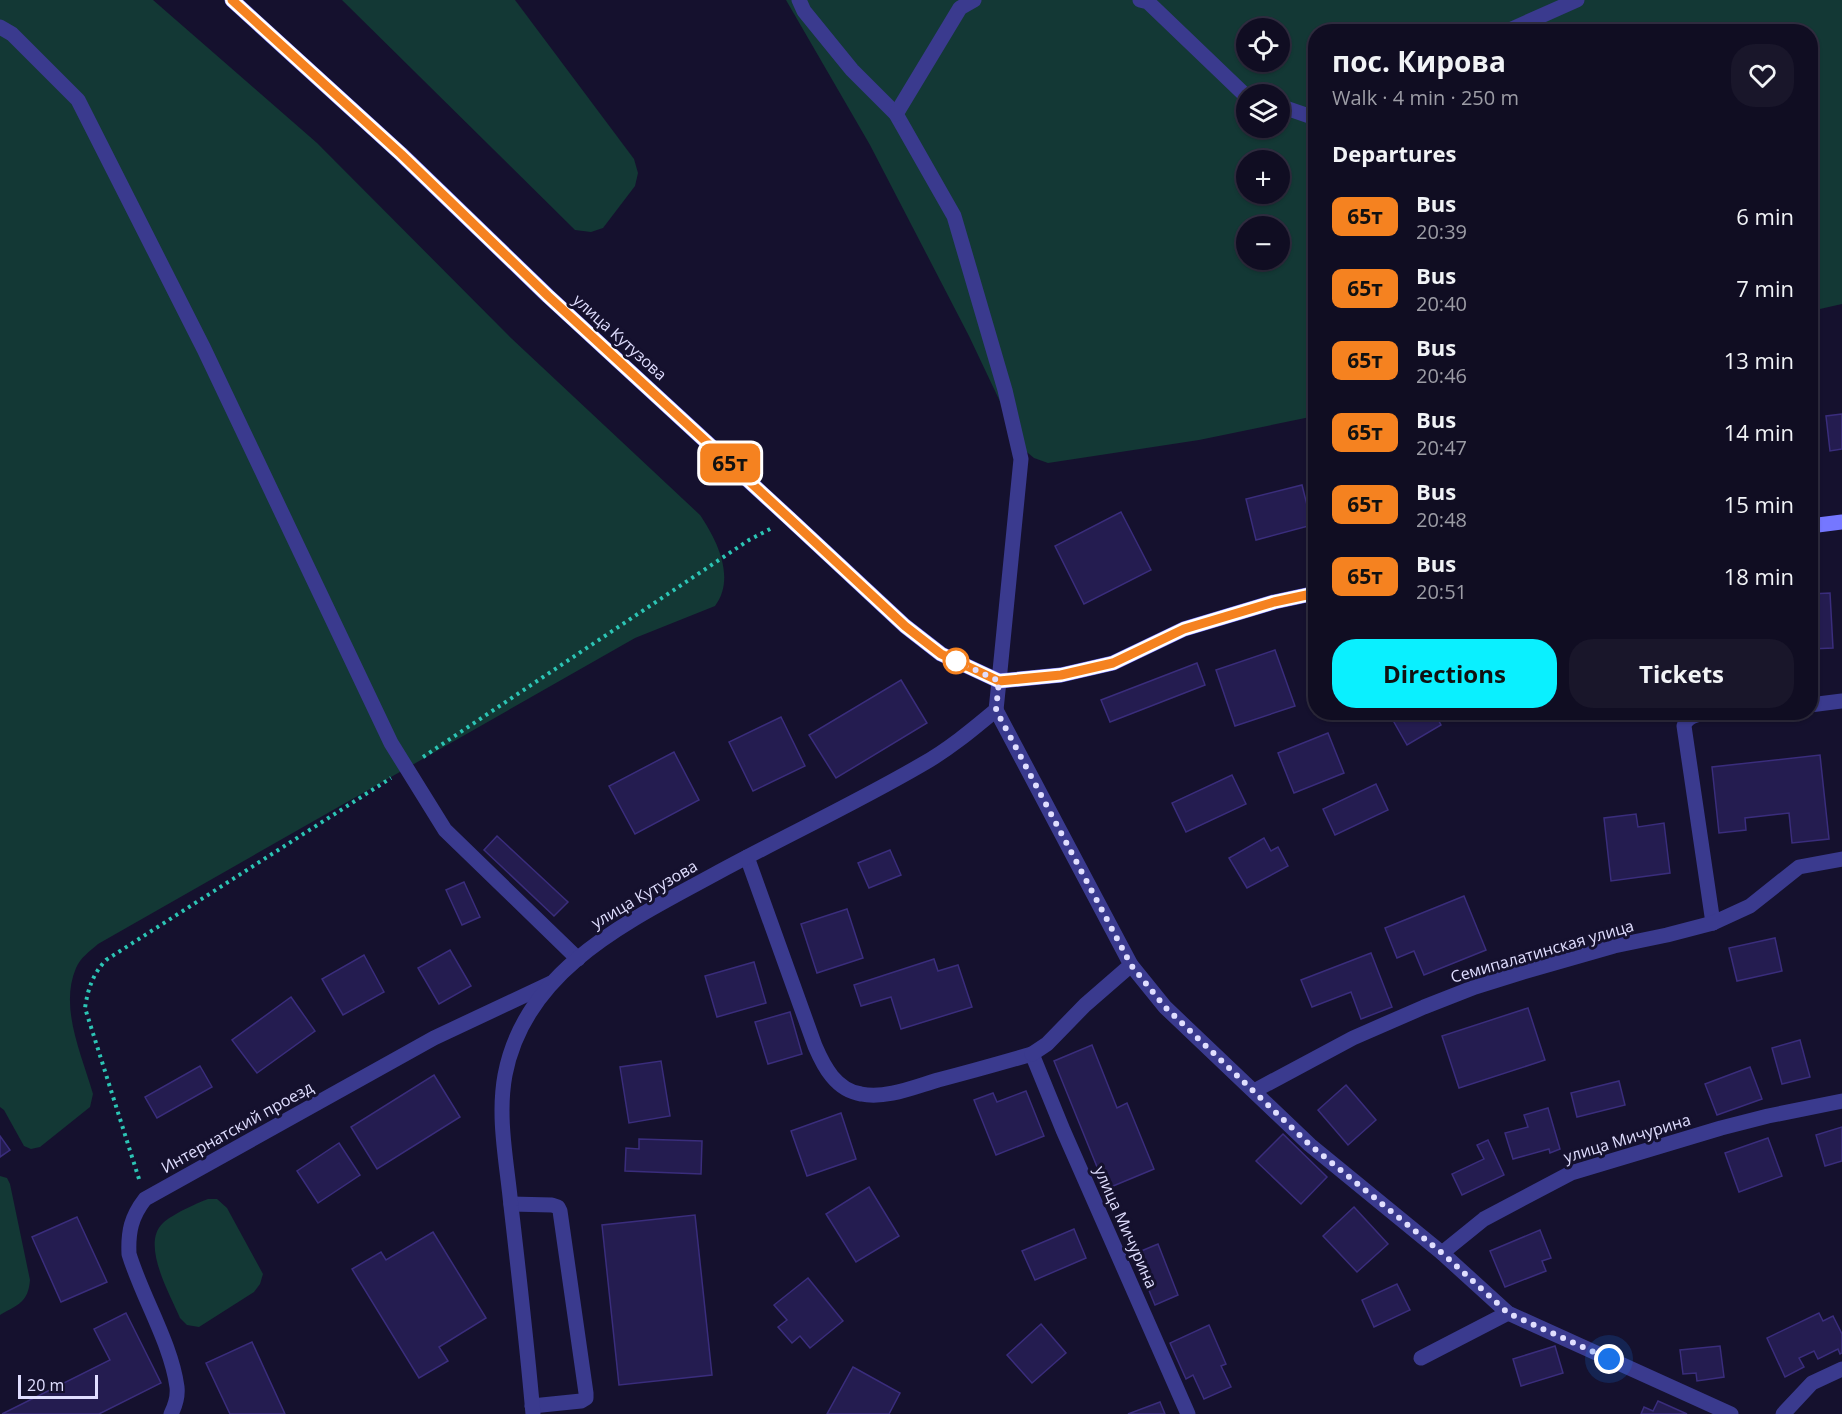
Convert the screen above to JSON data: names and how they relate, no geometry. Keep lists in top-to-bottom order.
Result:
{
  "streets": {
    "main road": ["улица Кутузова"],
    "street": ["Семипалатинская улица", "Интернатский проезд", "улица Мичурина"]
  },
  "crossings": [
    ["улица Кутузова", "Интернатский проезд"]
  ],
  "lines": ["bus line 65т"],
  "scale_bar": "20 m",
  "page": {
    "on_map": "65т",
    "map_buttons": ["+", "−"],
    "heading": [
      ["пос. Кирова", "Walk · 4 min · 250 m"],
      "Departures"
    ],
    "list": [
      {
        "mark": "65т",
        "name": "Bus",
        "note": "20:39",
        "value": "6 min"
      },
      {
        "mark": "65т",
        "name": "Bus",
        "note": "20:40",
        "value": "7 min"
      },
      {
        "mark": "65т",
        "name": "Bus",
        "note": "20:46",
        "value": "13 min"
      },
      {
        "mark": "65т",
        "name": "Bus",
        "note": "20:47",
        "value": "14 min"
      },
      {
        "mark": "65т",
        "name": "Bus",
        "note": "20:48",
        "value": "15 min"
      },
      {
        "mark": "65т",
        "name": "Bus",
        "note": "20:51",
        "value": "18 min"
      }
    ],
    "buttons": ["Directions", "Tickets"],
    "scale": "20 m"
  }
}
